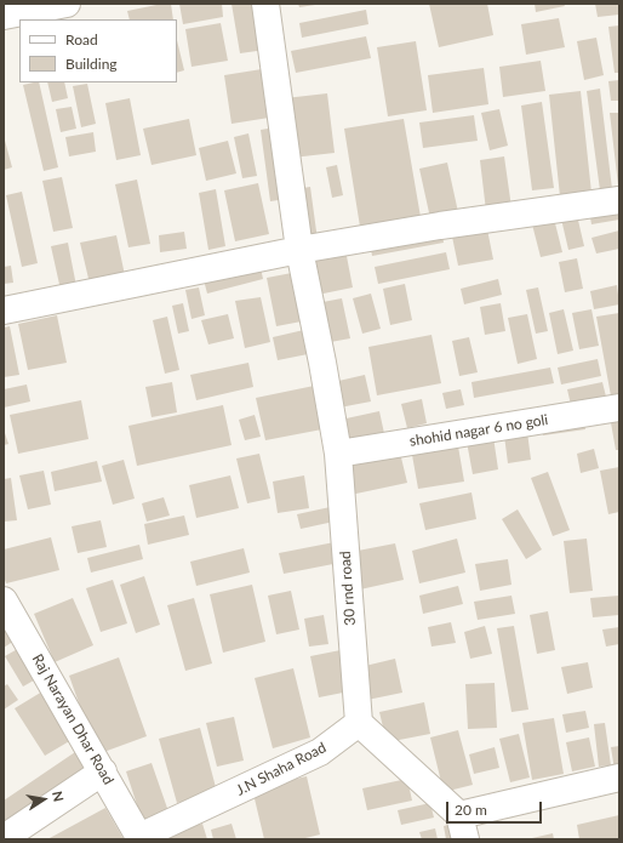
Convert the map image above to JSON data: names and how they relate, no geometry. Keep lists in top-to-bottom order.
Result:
{
  "streets": {
    "street": [
      "shohid nagar 6 no goli",
      "30 rnd road",
      "Raj Narayan Dhar Road",
      "J.N Shaha Road"
    ]
  },
  "crossings": [
    ["shohid nagar 6 no goli", "30 rnd road"],
    ["30 rnd road", "J.N Shaha Road"],
    ["Raj Narayan Dhar Road", "J.N Shaha Road"]
  ],
  "legend": ["Road", "Building"],
  "scale_bar": "20 m",
  "north": "right"
}
